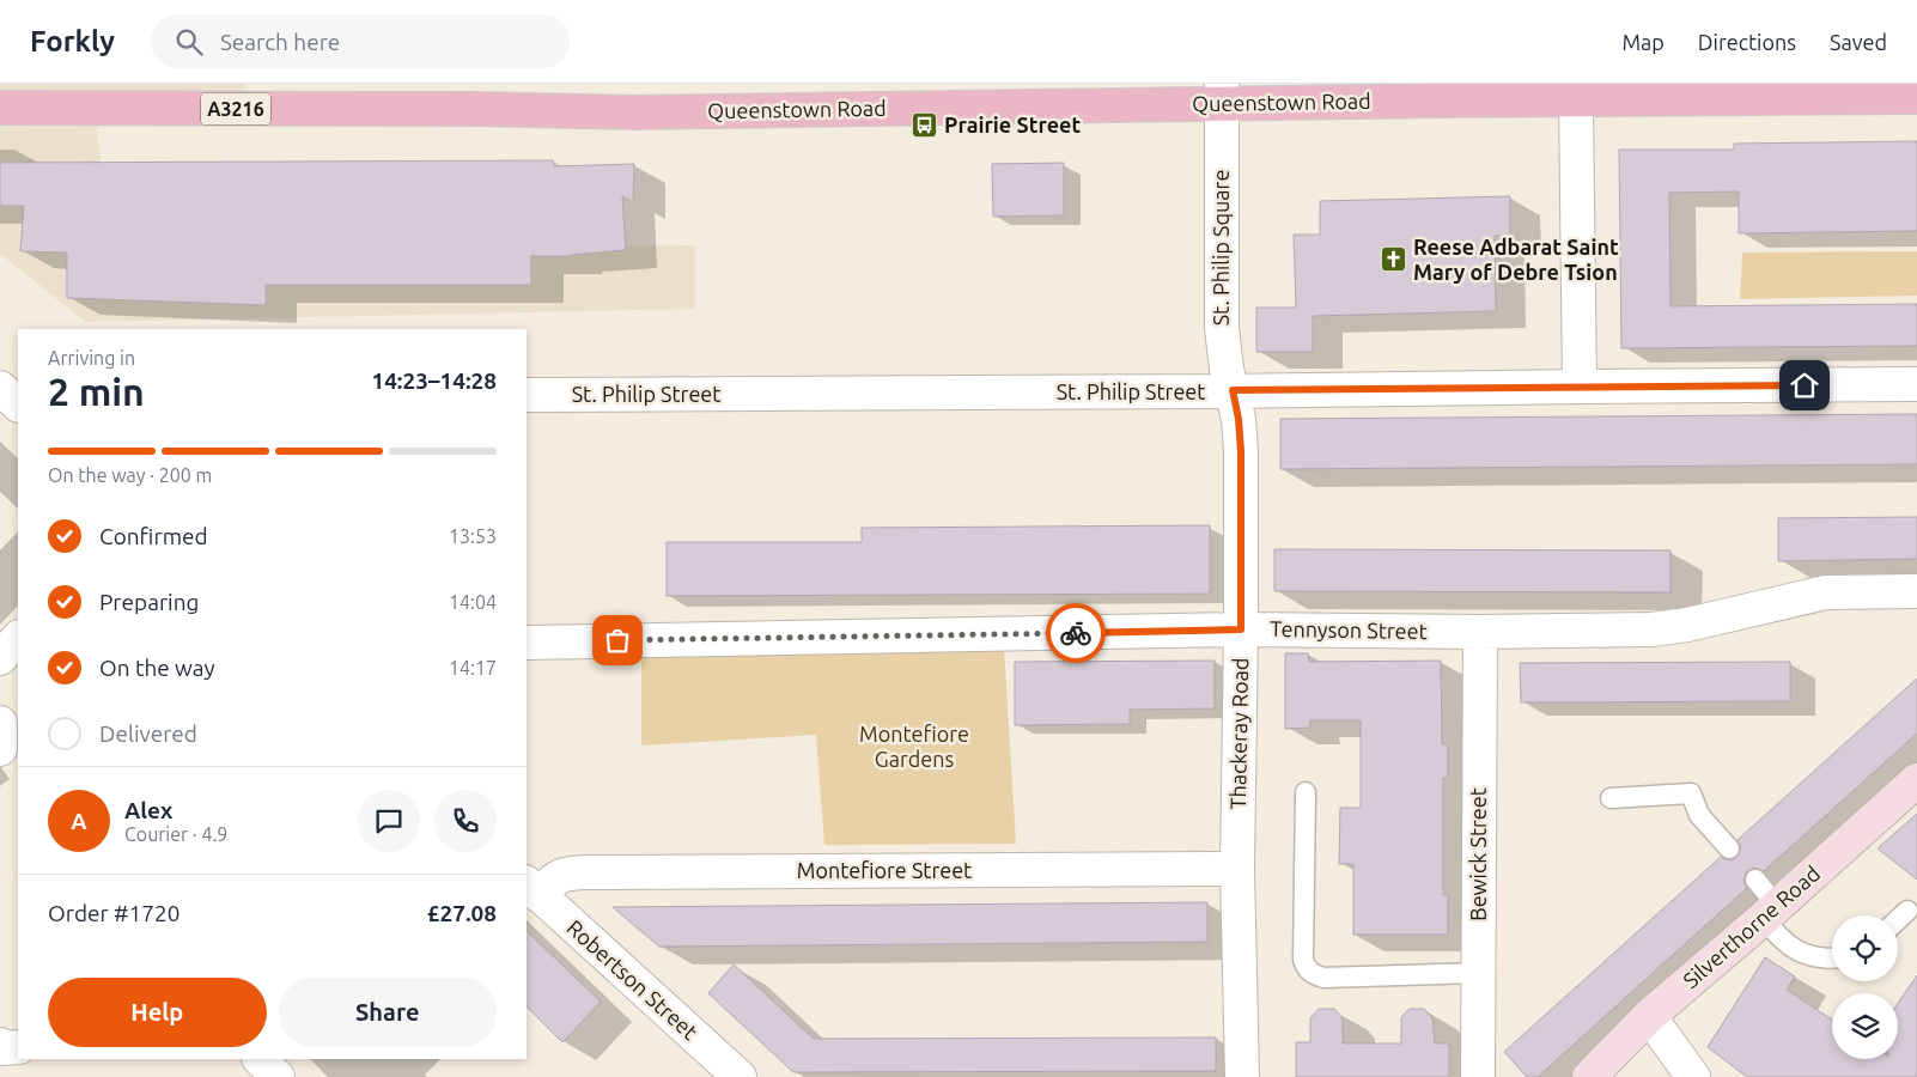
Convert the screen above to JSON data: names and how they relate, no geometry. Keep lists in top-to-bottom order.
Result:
{
  "streets": {
    "main road": ["Queenstown Road", "A3216", "Silverthorne Road"],
    "street": [
      "St. Philip Square",
      "St. Philip Street",
      "Tennyson Street",
      "Thackeray Road",
      "Bewick Street",
      "Montefiore Street",
      "Robertson Street"
    ]
  },
  "crossings": [
    ["Queenstown Road", "St. Philip Square"],
    ["St. Philip Square", "St. Philip Street"],
    ["St. Philip Square", "Thackeray Road"],
    ["St. Philip Street", "Thackeray Road"],
    ["Tennyson Street", "Thackeray Road"],
    ["Tennyson Street", "Bewick Street"],
    ["Thackeray Road", "Montefiore Street"],
    ["Montefiore Street", "Robertson Street"]
  ],
  "parks": ["Montefiore Gardens"],
  "places": {
    "bus stop": ["Prairie Street"],
    "church": ["Reese Adbarat Saint Mary of Debre Tsion"]
  },
  "page": {
    "header": "Forkly",
    "search": "Search here",
    "nav": ["Map", "Directions", "Saved"],
    "heading": ["2 min", "Arriving in", "14:23–14:28"],
    "panel": [
      "Alex",
      "Courier · 4.9",
      "Order #1720",
      "£27.08"
    ],
    "bar": "On the way · 200 m",
    "list": [
      ["Confirmed", "13:53"],
      ["Preparing", "14:04"],
      ["On the way", "14:17"],
      "Delivered"
    ],
    "round": "A",
    "buttons": ["Help", "Share"]
  }
}
